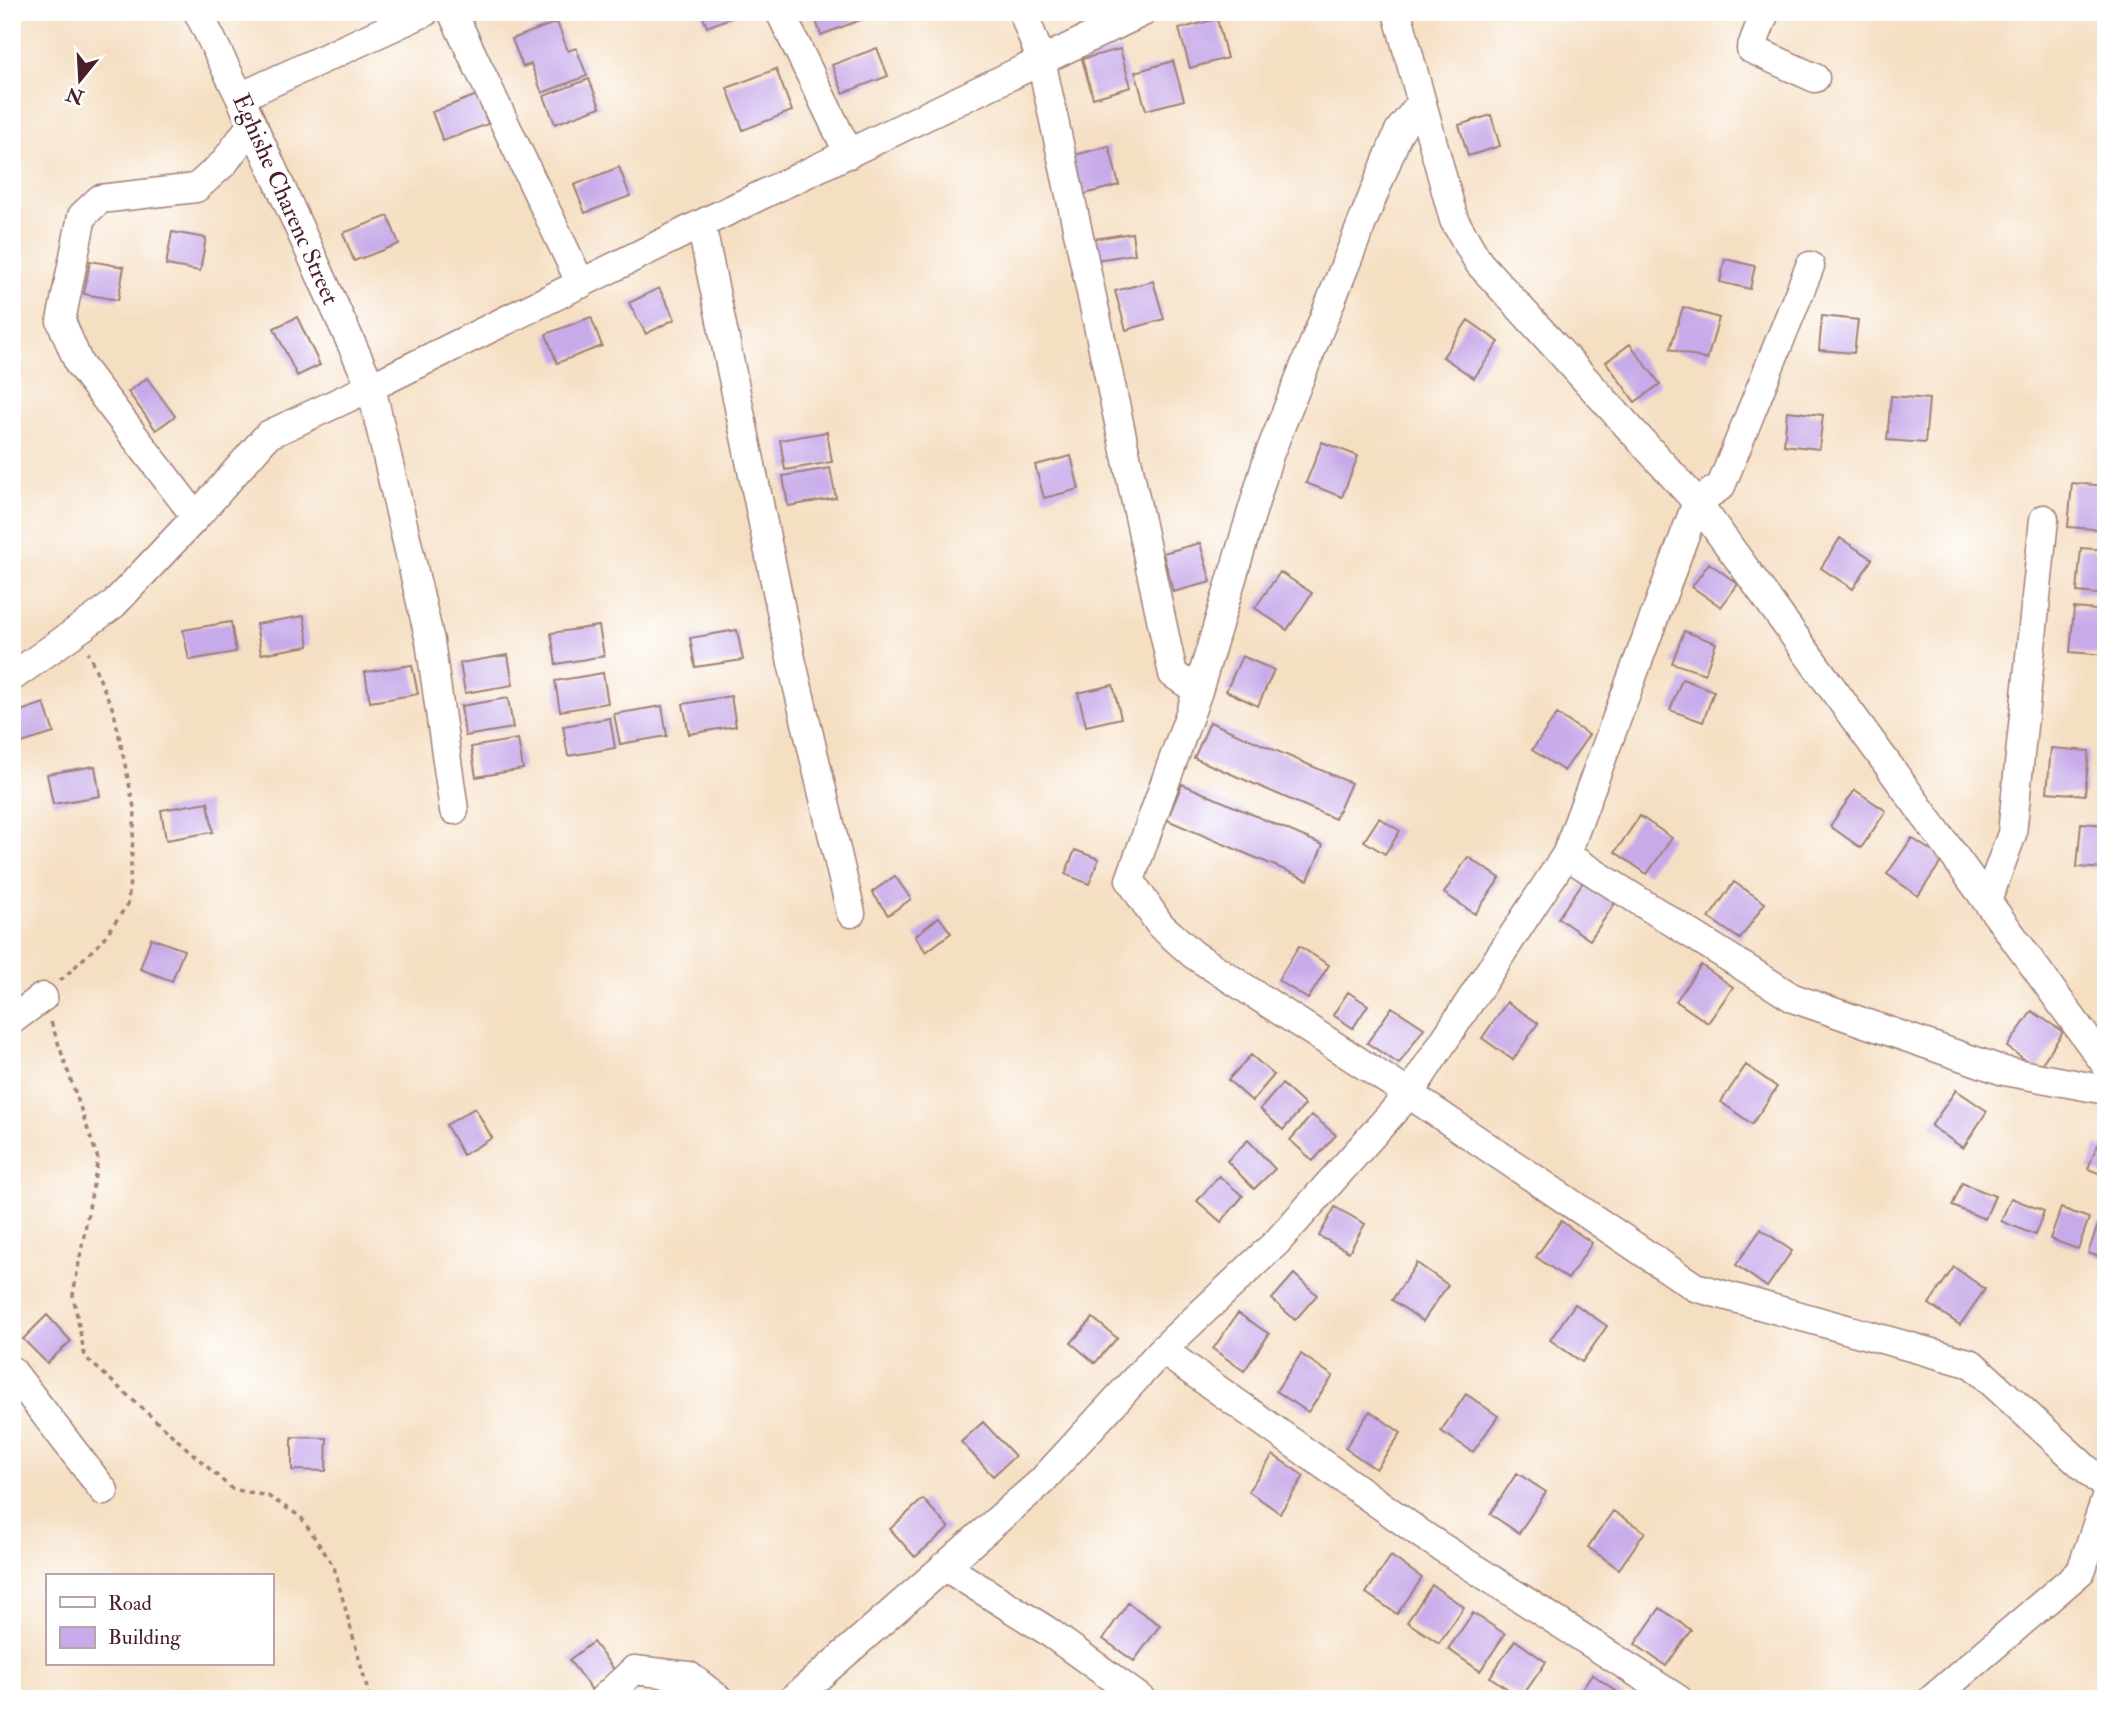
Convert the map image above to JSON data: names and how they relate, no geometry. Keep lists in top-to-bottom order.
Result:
{
  "streets": {
    "street": ["Eghishe Charenc Street"]
  },
  "legend": ["Road", "Building"],
  "north": "bottom"
}
